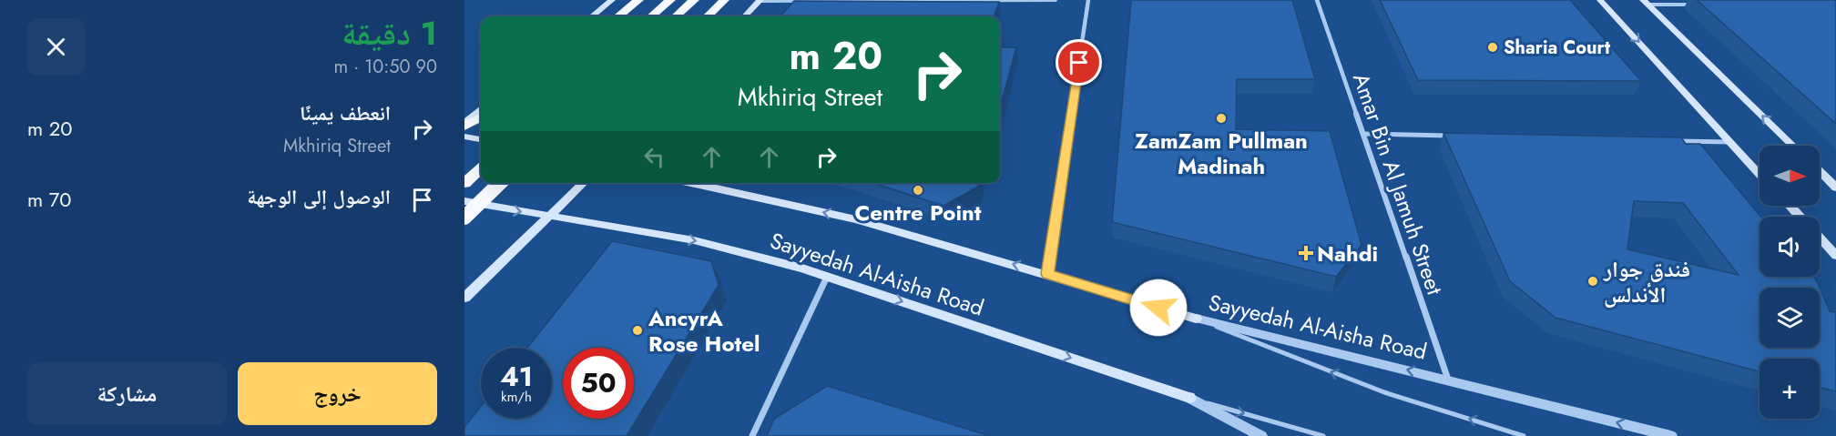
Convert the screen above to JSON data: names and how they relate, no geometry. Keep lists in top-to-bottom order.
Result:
{
  "streets": {
    "main road": ["Sayyedah Al-Aisha Road"],
    "street": ["Amar Bin Al Jamuh Street"]
  },
  "crossings": [
    ["Amar Bin Al Jamuh Street", "Sayyedah Al-Aisha Road"]
  ],
  "places": {
    "other": [
      "Sharia Court",
      "ZamZam Pullman Madinah",
      "Centre Point",
      "فندق جوار الأندلس",
      "AncyrA Rose Hotel"
    ],
    "health": ["Nahdi"]
  },
  "north": "right",
  "page": {
    "heading": ["1 دقيقة", "90 m · 10:50"],
    "turn": ["20 m", "Mkhiriq Street"],
    "list": [
      {
        "name": "انعطف يمينًا",
        "note": "Mkhiriq Street",
        "value": "20 m"
      },
      {
        "name": "الوصول إلى الوجهة",
        "value": "70 m"
      }
    ],
    "map_buttons": "+",
    "speed": "41 km/h",
    "limit": "50",
    "buttons": ["خروج", "مشاركة"]
  }
}
